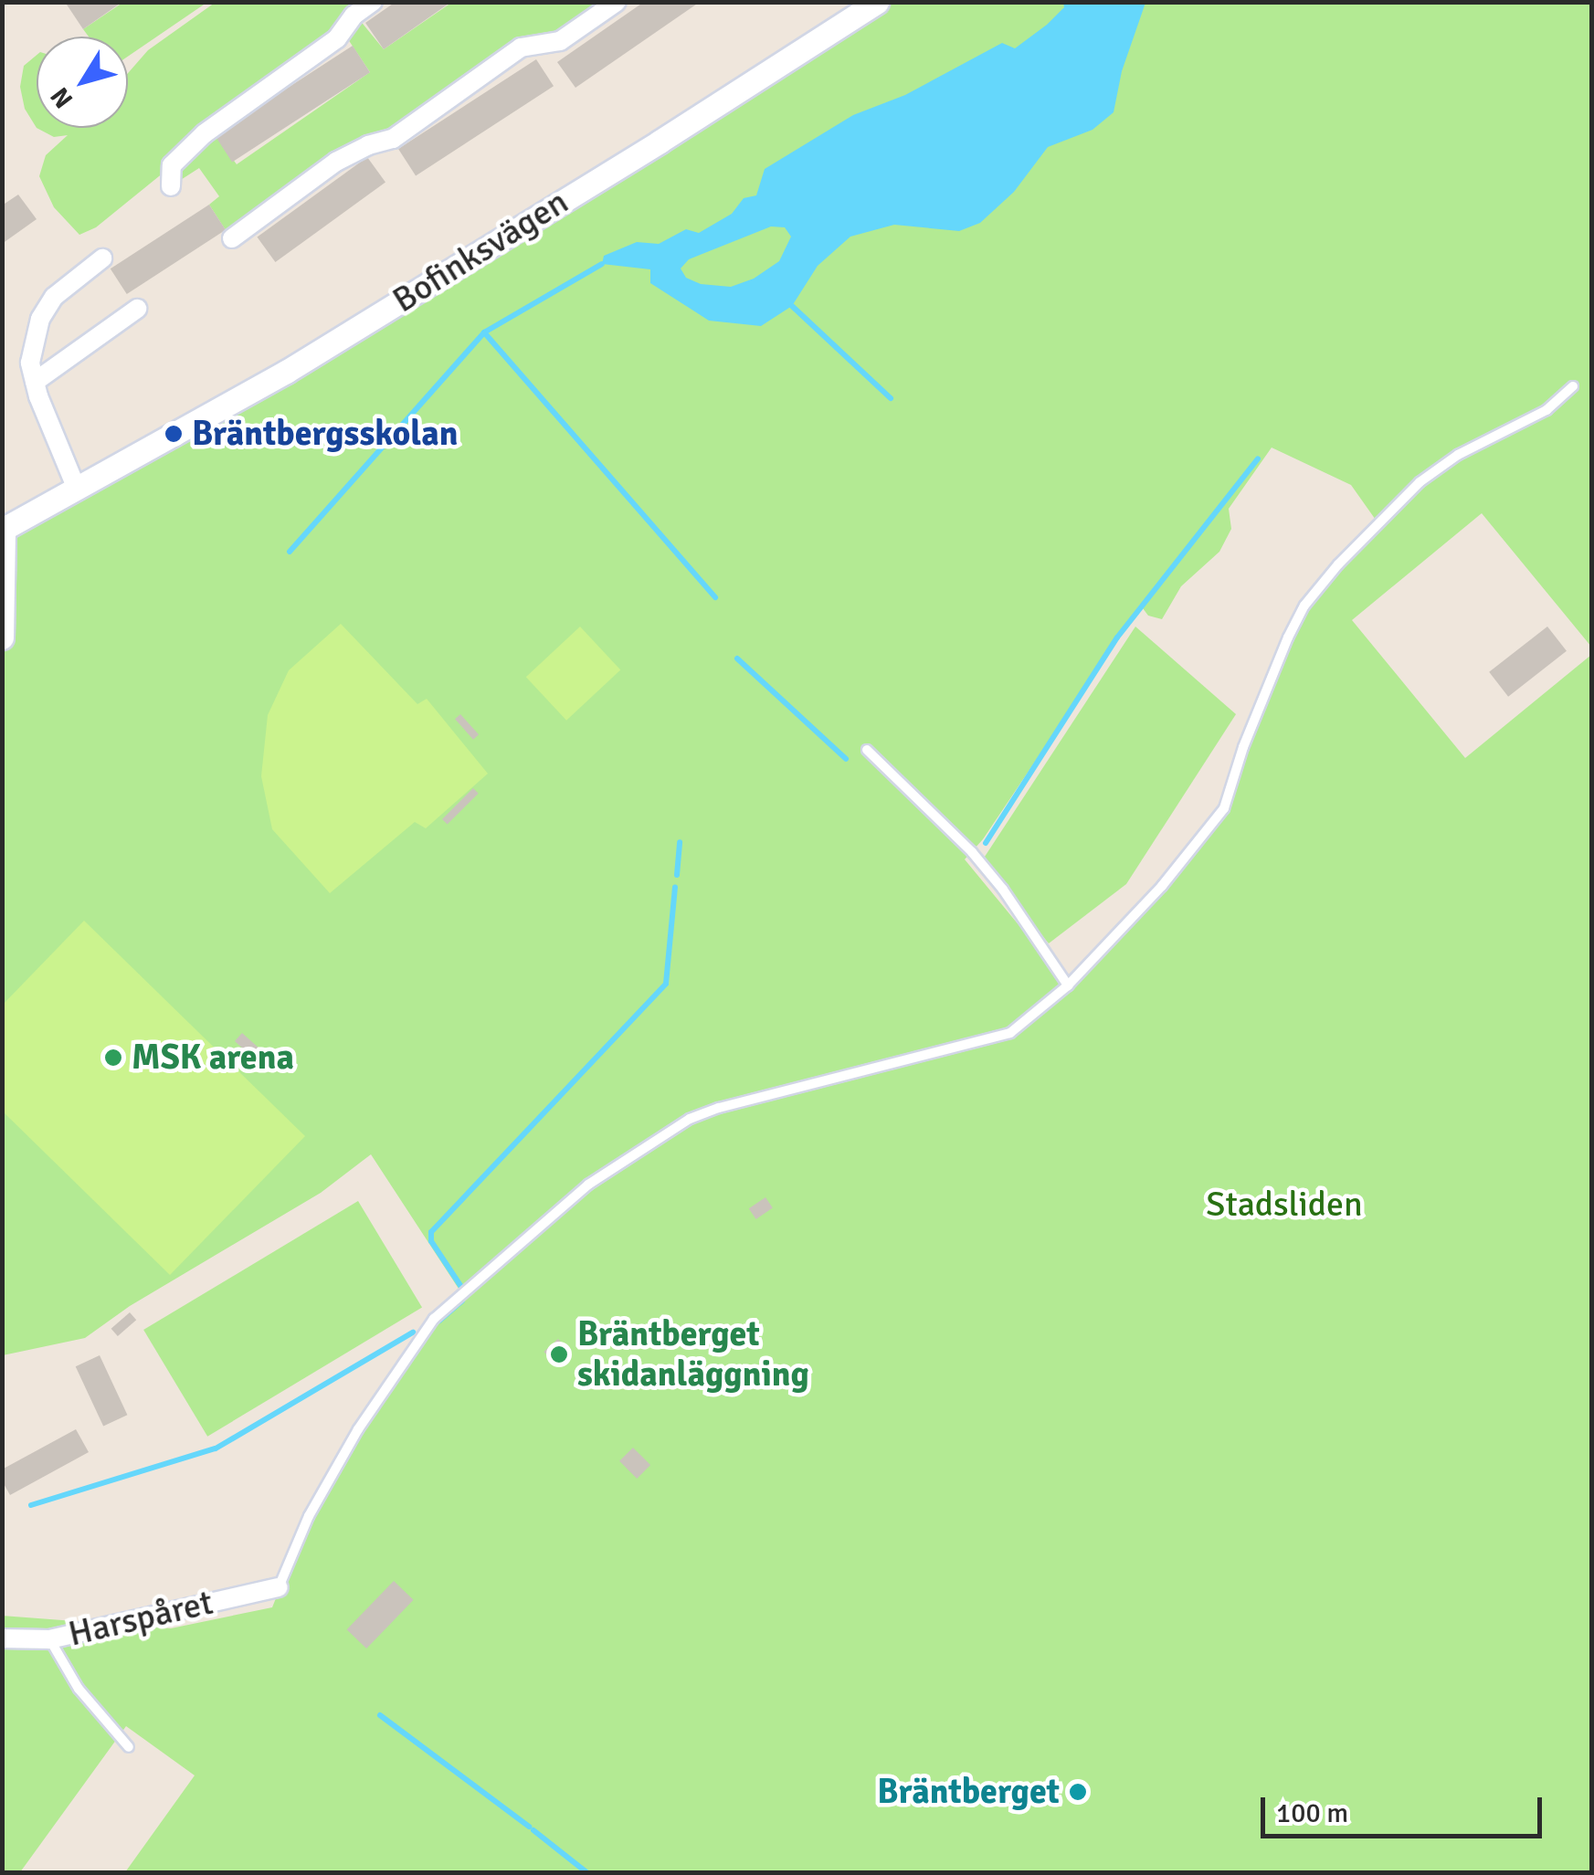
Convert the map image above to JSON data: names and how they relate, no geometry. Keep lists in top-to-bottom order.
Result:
{
  "streets": {
    "street": ["Bofinksvägen", "Harspåret"]
  },
  "parks": ["Stadsliden"],
  "places": [
    "Bräntbergsskolan",
    "MSK arena",
    "Bräntberget skidanläggning",
    "Bräntberget"
  ],
  "scale_bar": "100 m",
  "north": "bottom left"
}
